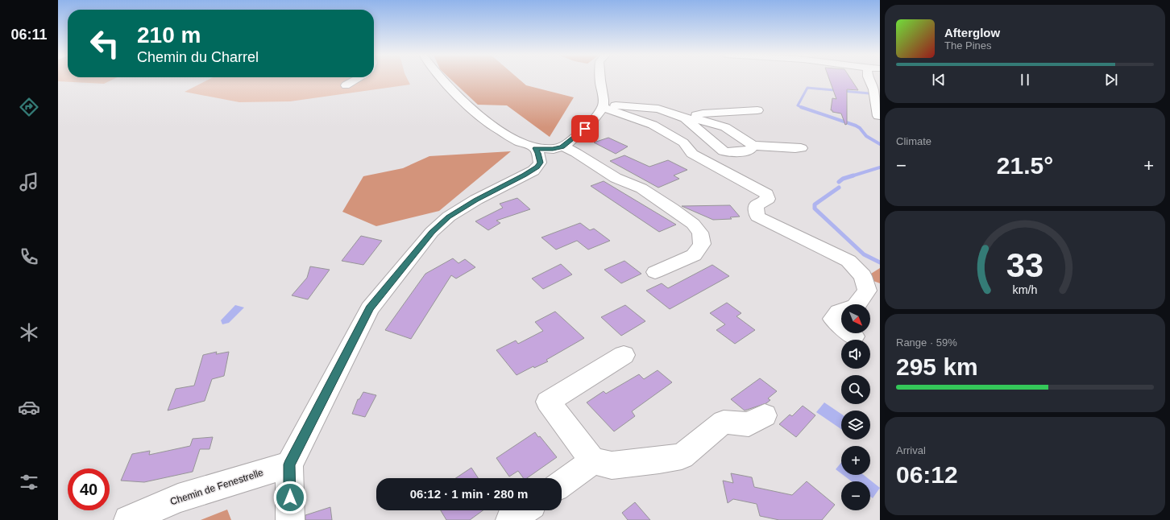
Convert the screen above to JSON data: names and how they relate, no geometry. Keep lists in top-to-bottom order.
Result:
{
  "streets": {
    "street": ["Chemin de Fenestrelle"]
  },
  "north": "bottom right",
  "page": {
    "tabs": "06:11",
    "turn": ["210 m", "Chemin du Charrel"],
    "song": ["Afterglow", "The Pines"],
    "tile": [
      "Climate",
      ["Range · 59%", "295 km"],
      ["Arrival", "06:12"]
    ],
    "heat": ["−", "21.5°", "+"],
    "map_buttons": ["+", "−"],
    "limit": "40",
    "trip": "06:12 · 1 min · 280 m",
    "gauge": ["33", "km/h"]
  }
}
